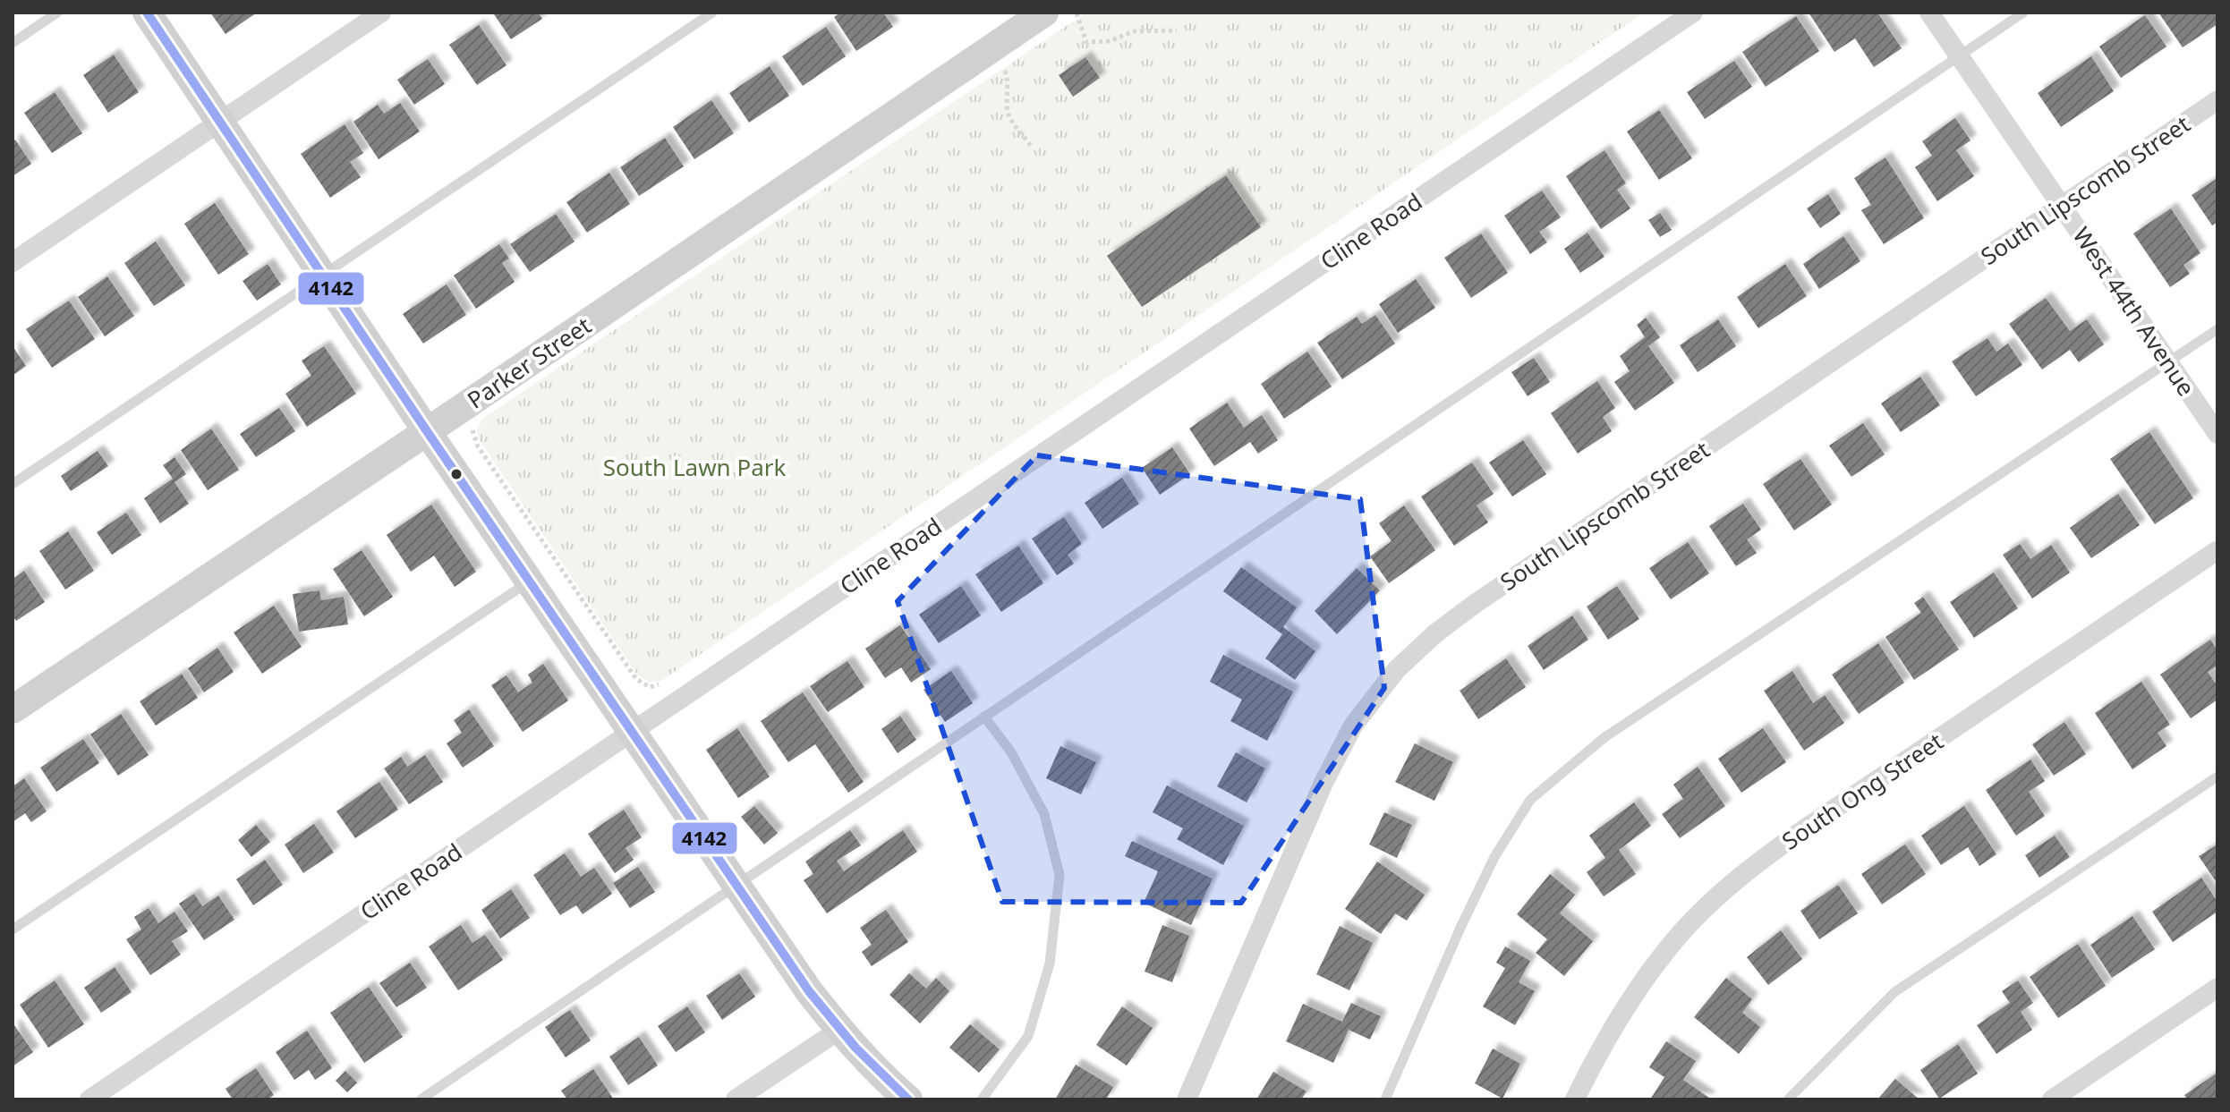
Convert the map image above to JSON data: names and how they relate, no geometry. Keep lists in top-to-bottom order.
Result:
{
  "streets": {
    "main road": ["Parker Street"],
    "street": [
      "South Lipscomb Street",
      "Cline Road",
      "West 44th Avenue",
      "South Ong Street"
    ]
  },
  "crossings": [
    ["South Lipscomb Street", "West 44th Avenue"]
  ],
  "parks": ["South Lawn Park"],
  "lines": ["transit line 4142"]
}
